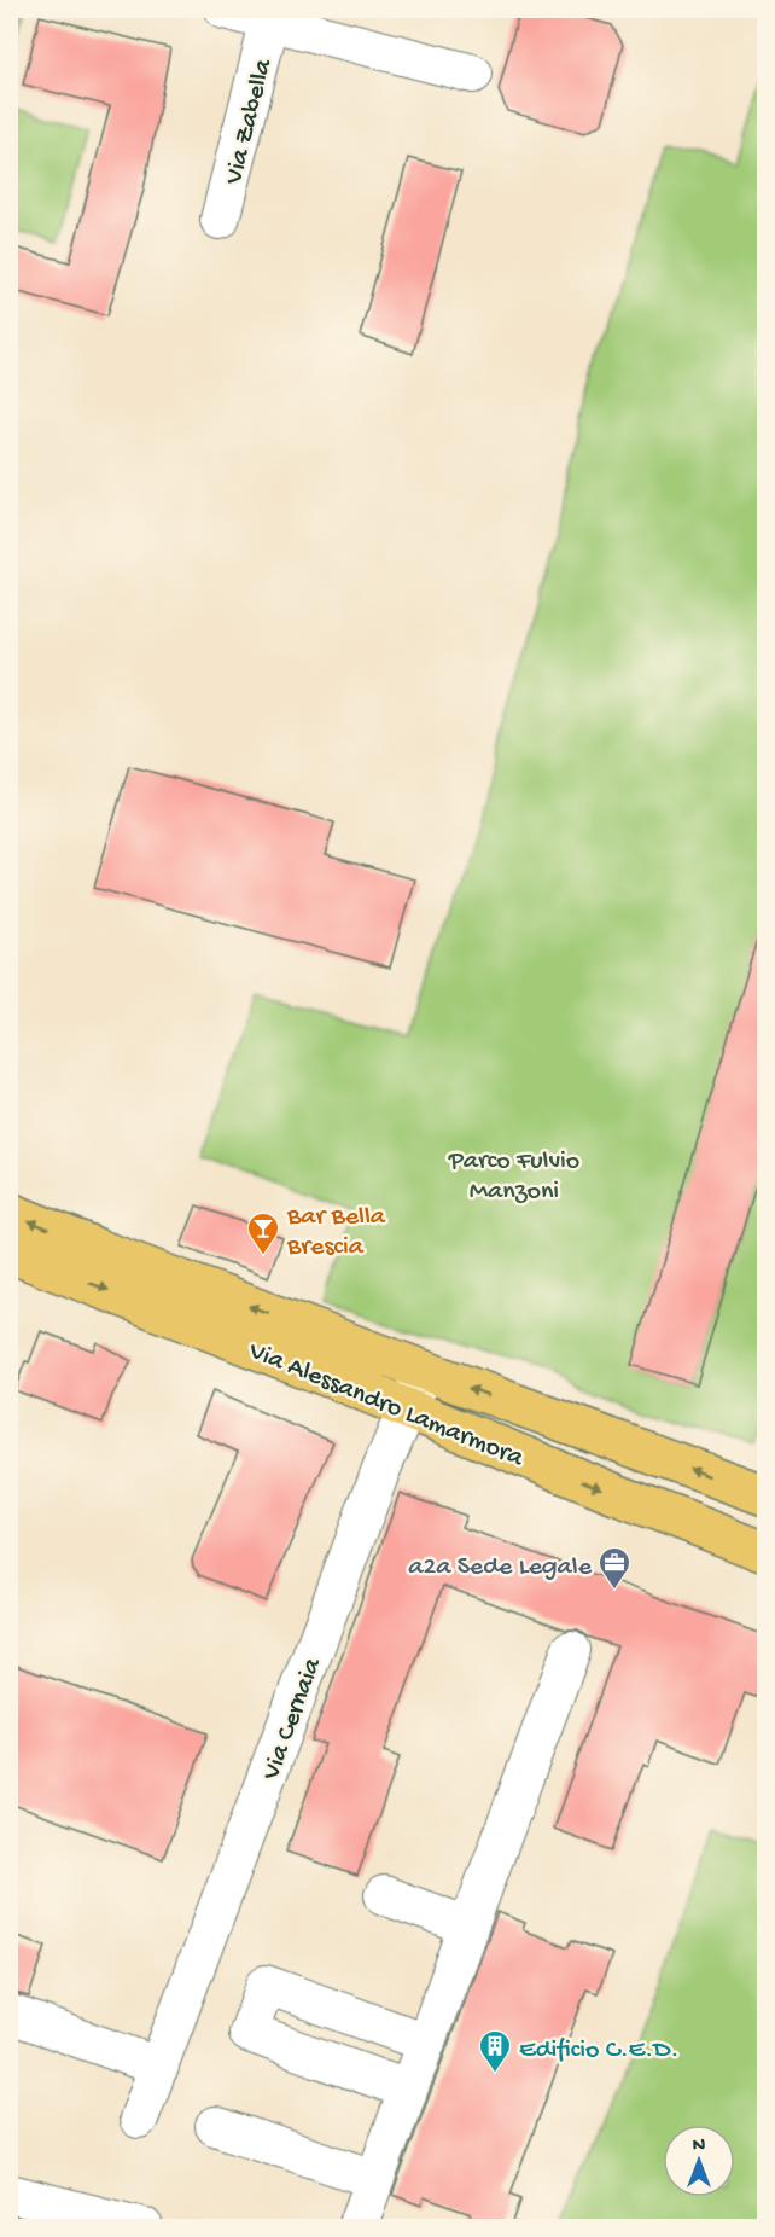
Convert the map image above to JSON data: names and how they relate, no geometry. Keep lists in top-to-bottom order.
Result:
{
  "streets": {
    "main road": ["Via Alessandro Lamarmora"],
    "street": ["Via Zabella", "Via Cernaia"]
  },
  "crossings": [
    ["Via Alessandro Lamarmora", "Via Cernaia"]
  ],
  "parks": ["Parco Fulvio Manzoni"],
  "places": {
    "bar": ["Bar Bella Brescia"],
    "office": ["a2a Sede Legale"],
    "building": ["Edificio C.E.D."]
  },
  "north": "top"
}
